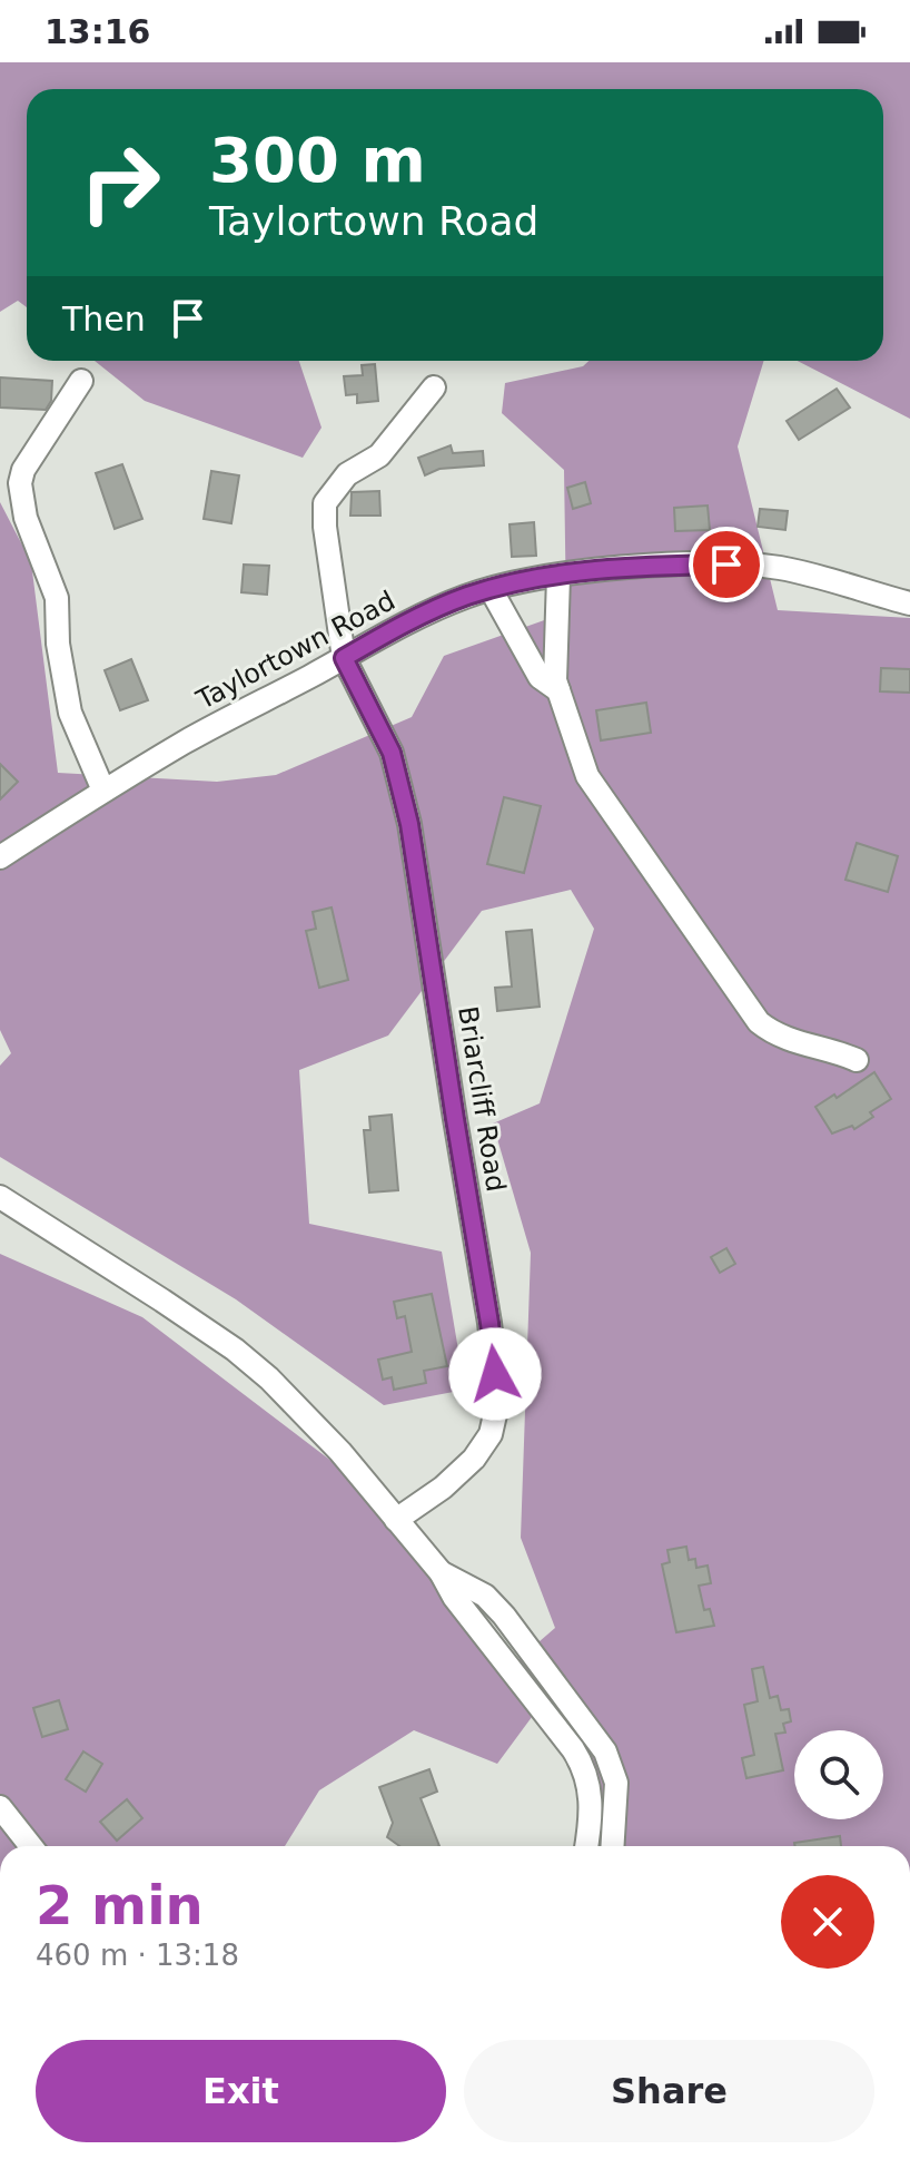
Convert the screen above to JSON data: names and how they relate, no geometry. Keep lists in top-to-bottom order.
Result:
{
  "streets": {
    "street": ["Taylortown Road", "Briarcliff Road"]
  },
  "crossings": [
    ["Taylortown Road", "Briarcliff Road"]
  ],
  "page": {
    "status": "13:16",
    "turn": ["300 m", "Taylortown Road"],
    "then": "Then",
    "heading": ["2 min", "460 m · 13:18"],
    "buttons": ["Exit", "Share"]
  }
}
